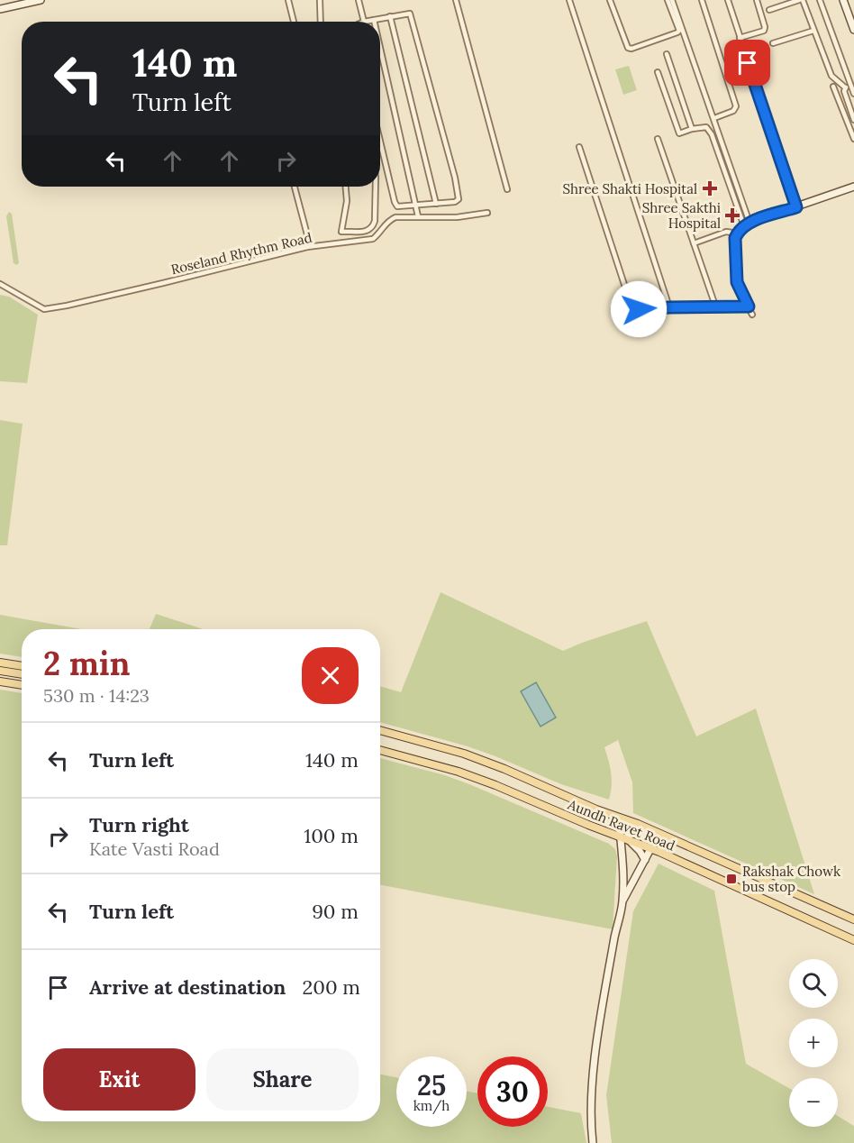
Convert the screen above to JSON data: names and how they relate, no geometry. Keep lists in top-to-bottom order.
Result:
{
  "streets": {
    "main road": ["Aundh Ravet Road"],
    "street": ["Roseland Rhythm Road"]
  },
  "places": {
    "health": ["Shree Shakti Hospital", "Shree Sakthi Hospital"],
    "transit": ["Rakshak Chowk bus stop"]
  },
  "page": {
    "turn": ["140 m", "Turn left"],
    "heading": ["2 min", "530 m · 14:23"],
    "list": [
      {
        "name": "Turn left",
        "value": "140 m"
      },
      {
        "name": "Turn right",
        "note": "Kate Vasti Road",
        "value": "100 m"
      },
      {
        "name": "Turn left",
        "value": "90 m"
      },
      {
        "name": "Arrive at destination",
        "value": "200 m"
      }
    ],
    "map_buttons": ["+", "−"],
    "buttons": ["Exit", "Share"],
    "speed": "25 km/h",
    "limit": "30"
  }
}
